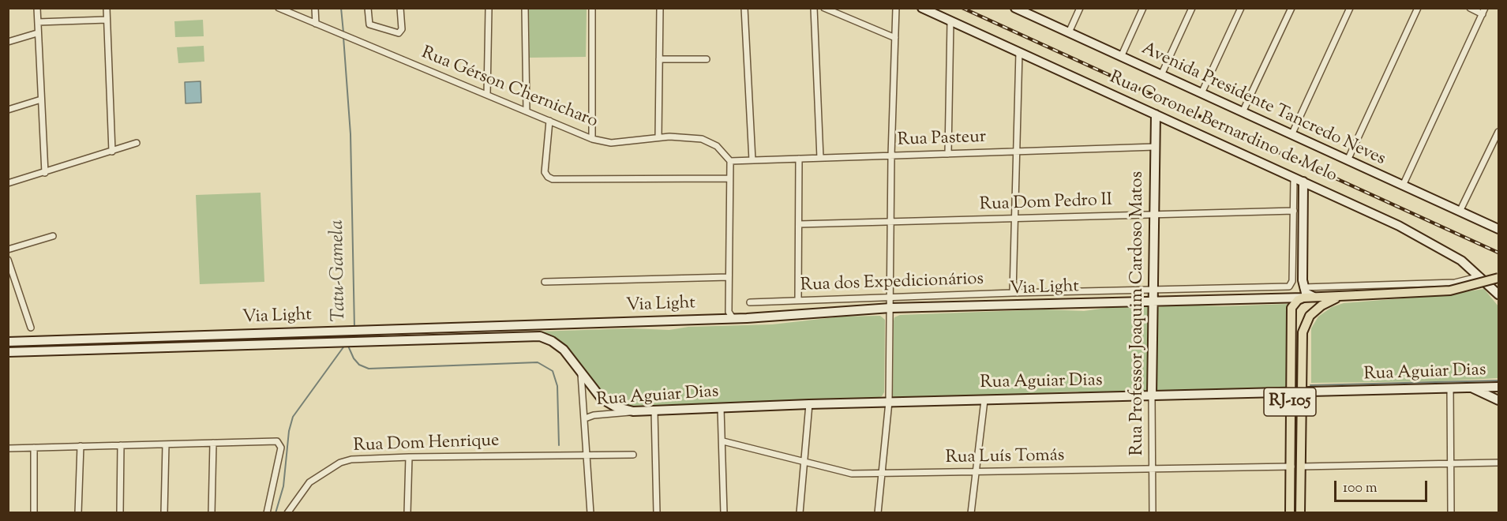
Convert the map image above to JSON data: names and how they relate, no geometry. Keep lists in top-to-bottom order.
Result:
{
  "streets": {
    "main road": ["Via Light", "RJ-105"],
    "street": [
      "Rua Gérson Chernicharo",
      "Avenida Presidente Tancredo Neves",
      "Rua Coronel Bernardino de Melo",
      "Rua Pasteur",
      "Rua Dom Pedro II",
      "Rua dos Expedicionários",
      "Rua Professor Joaquim Cardoso Matos",
      "Rua Aguiar Dias",
      "Rua Dom Henrique",
      "Rua Luís Tomás"
    ]
  },
  "crossings": [
    ["Rua Gérson Chernicharo", "Rua Pasteur"],
    ["Rua Coronel Bernardino de Melo", "Rua Professor Joaquim Cardoso Matos"],
    ["Rua Pasteur", "Rua Professor Joaquim Cardoso Matos"],
    ["Rua Dom Pedro II", "Rua dos Expedicionários"],
    ["Rua Dom Pedro II", "Rua Professor Joaquim Cardoso Matos"],
    ["Rua dos Expedicionários", "Rua Professor Joaquim Cardoso Matos"],
    ["Via Light", "Rua Professor Joaquim Cardoso Matos"],
    ["Via Light", "Rua Aguiar Dias"],
    ["Via Light", "RJ-105"],
    ["Rua Professor Joaquim Cardoso Matos", "Rua Aguiar Dias"],
    ["Rua Professor Joaquim Cardoso Matos", "Rua Luís Tomás"],
    ["Rua Aguiar Dias", "RJ-105"],
    ["RJ-105", "Rua Luís Tomás"]
  ],
  "water": ["Tatu-Gamela"],
  "scale_bar": "100 m"
}
